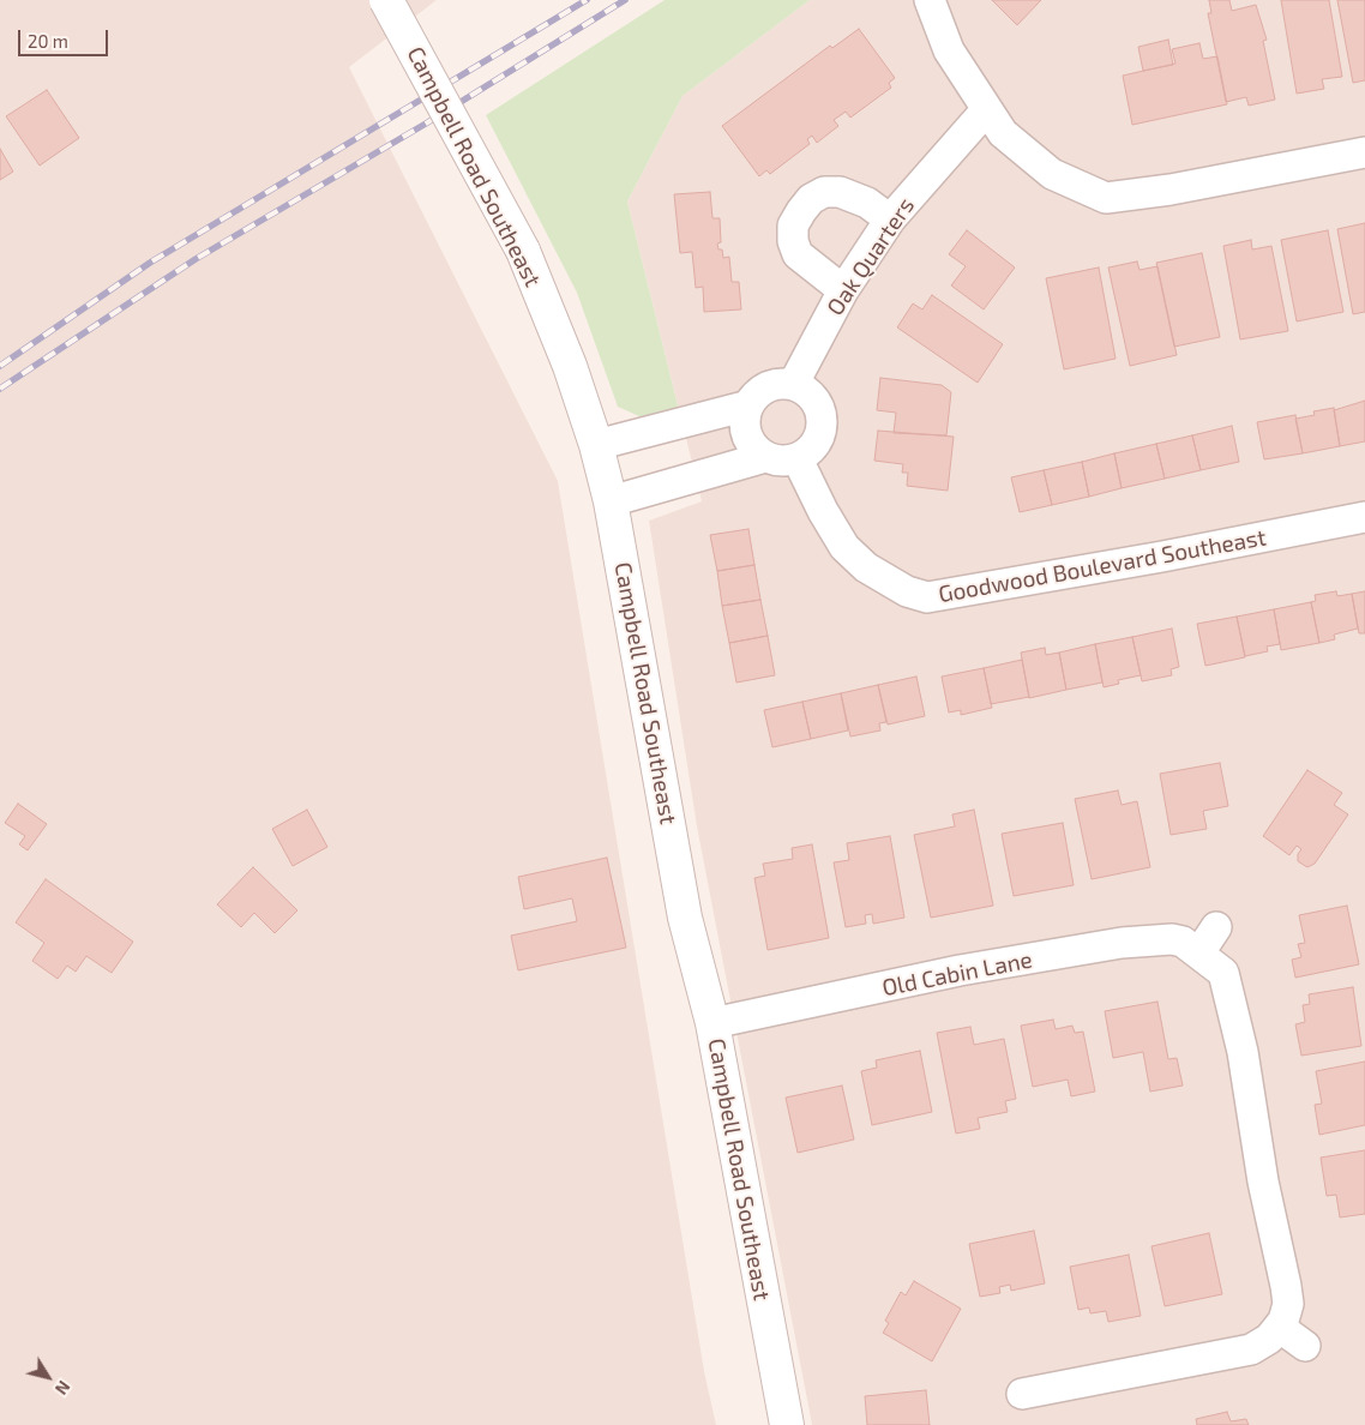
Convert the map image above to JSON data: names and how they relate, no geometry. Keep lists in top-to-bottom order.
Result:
{
  "streets": {
    "street": [
      "Campbell Road Southeast",
      "Oak Quarters",
      "Goodwood Boulevard Southeast",
      "Old Cabin Lane"
    ]
  },
  "crossings": [
    ["Campbell Road Southeast", "Old Cabin Lane"],
    ["Oak Quarters", "Goodwood Boulevard Southeast"]
  ],
  "scale_bar": "20 m",
  "north": "bottom right"
}
